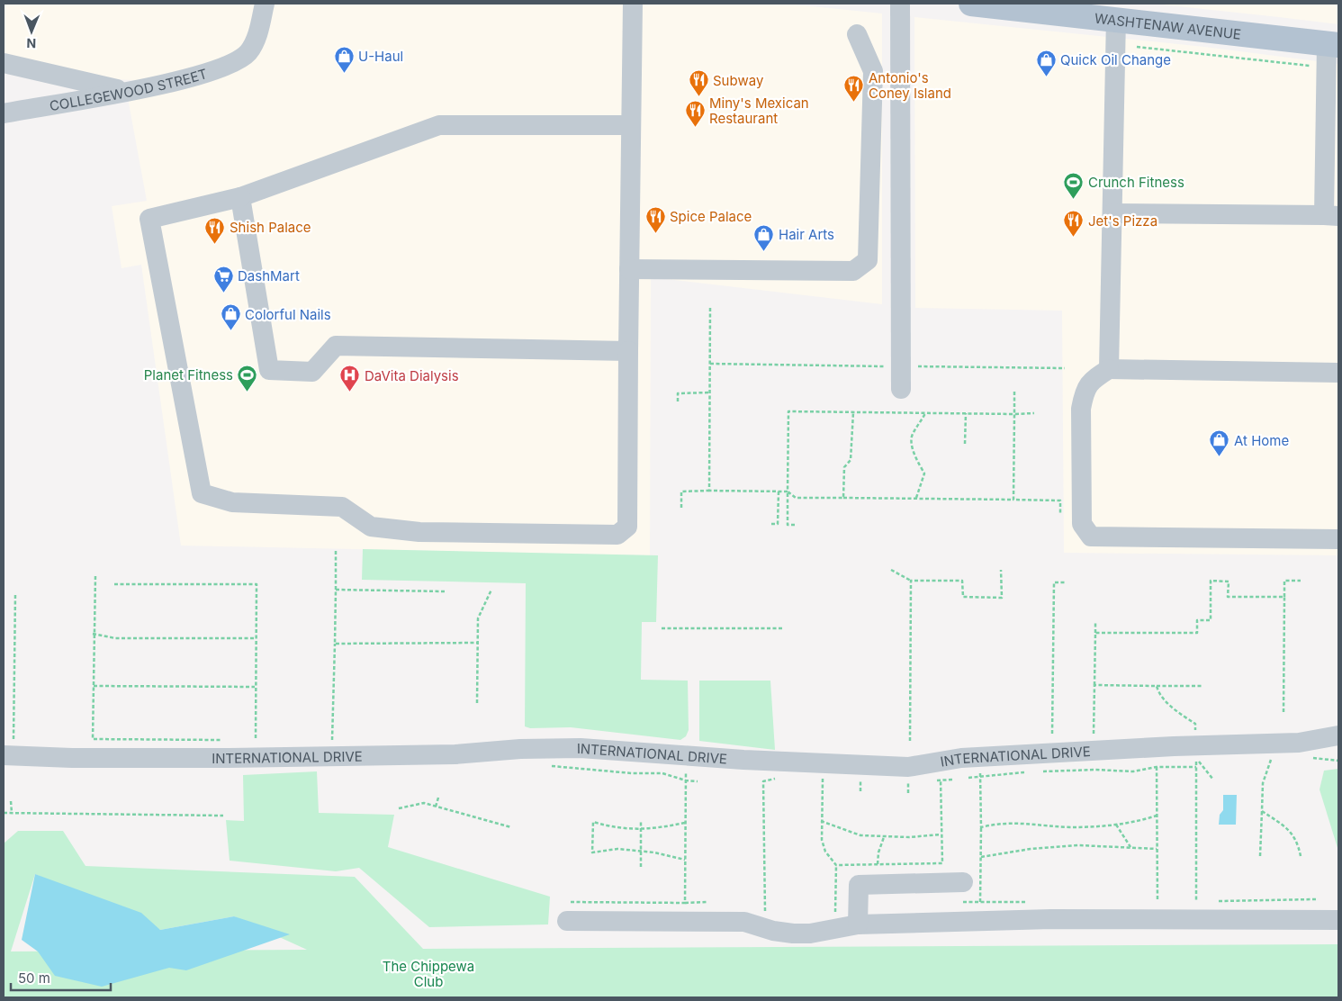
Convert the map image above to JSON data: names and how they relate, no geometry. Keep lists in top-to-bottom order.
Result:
{
  "streets": {
    "main road": ["WASHTENAW AVENUE"],
    "street": ["COLLEGEWOOD STREET", "INTERNATIONAL DRIVE"]
  },
  "parks": ["The Chippewa Club"],
  "places": {
    "shop": [
      "U-Haul",
      "Quick Oil Change",
      "Hair Arts",
      "Colorful Nails",
      "At Home"
    ],
    "restaurant": [
      "Subway",
      "Antonio's Coney Island",
      "Miny's Mexican Restaurant",
      "Spice Palace",
      "Jet's Pizza",
      "Shish Palace"
    ],
    "sports": ["Crunch Fitness", "Planet Fitness"],
    "supermarket": ["DashMart"],
    "hospital": ["DaVita Dialysis"]
  },
  "scale_bar": "50 m",
  "north": "bottom"
}
